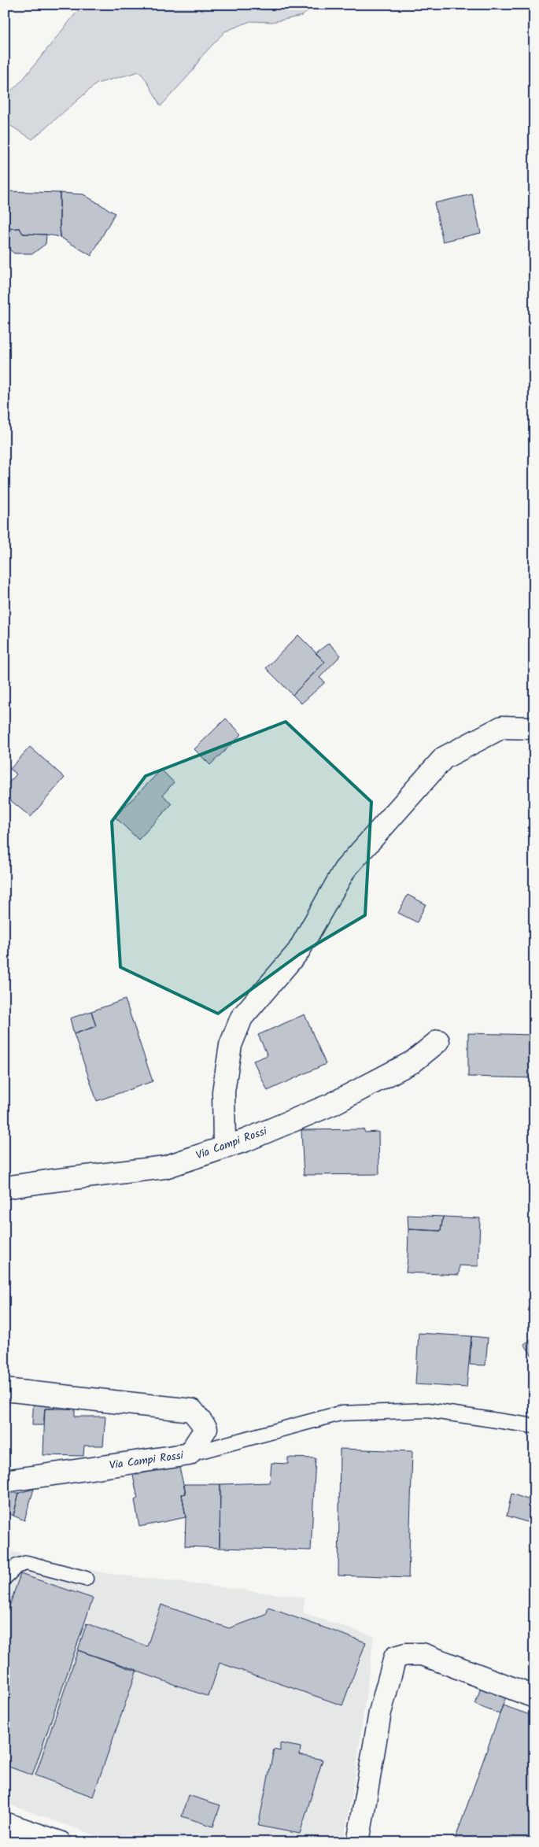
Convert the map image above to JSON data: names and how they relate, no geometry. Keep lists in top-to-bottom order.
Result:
{
  "streets": {
    "street": ["Via Campi Rossi"]
  }
}
